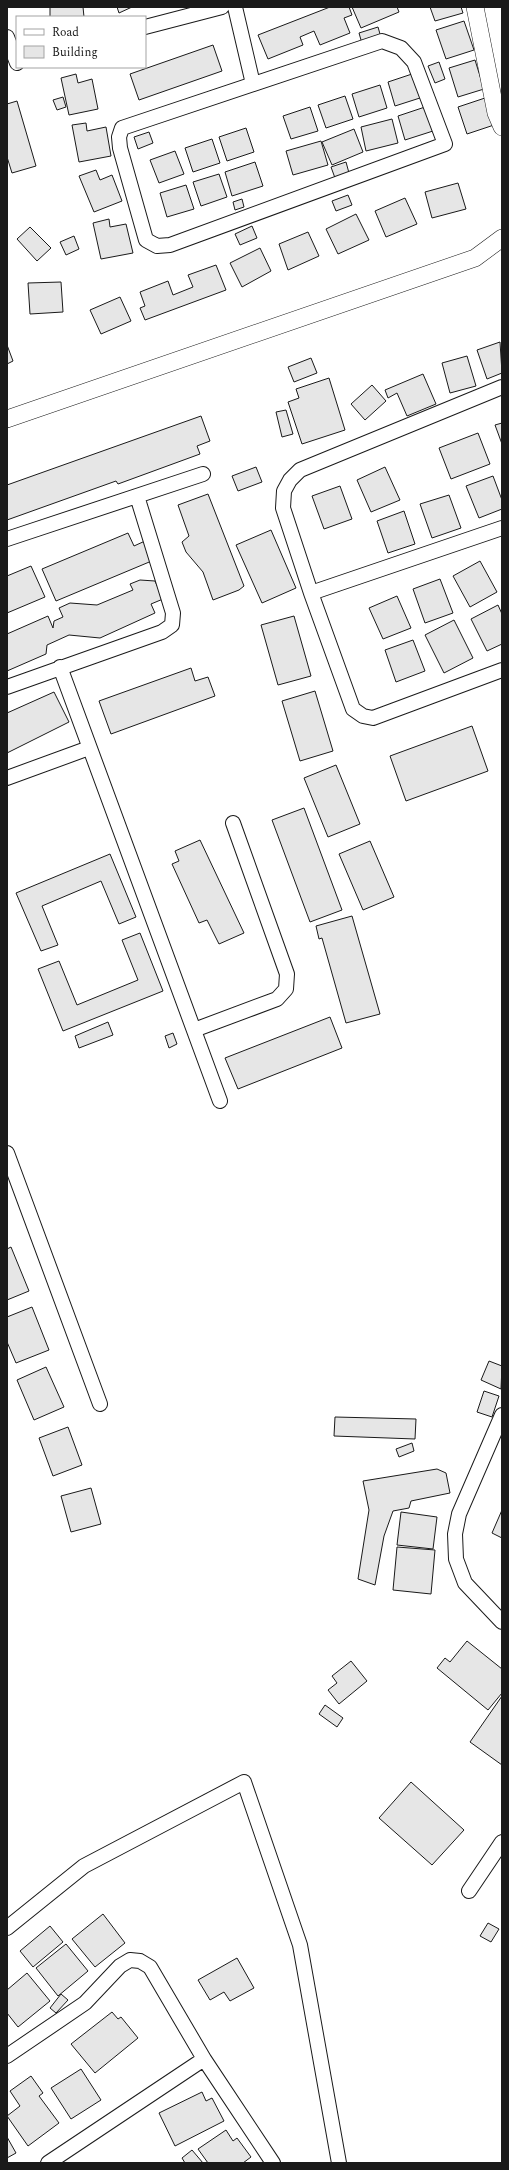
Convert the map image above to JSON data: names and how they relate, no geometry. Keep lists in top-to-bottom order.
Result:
{
  "legend": ["Road", "Building"]
}
